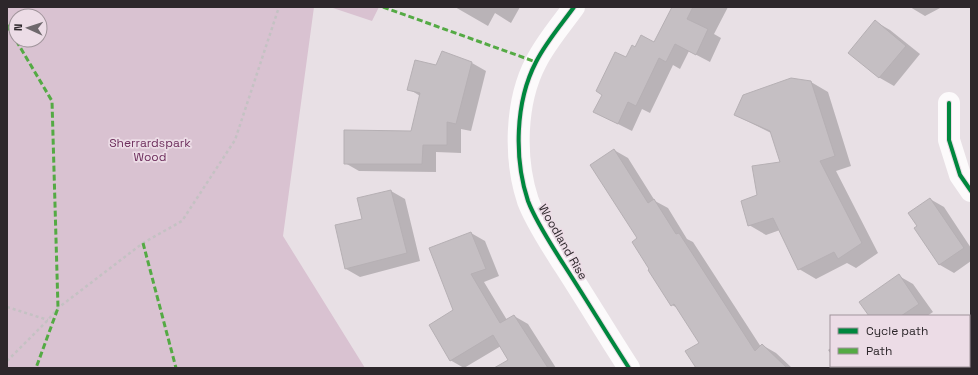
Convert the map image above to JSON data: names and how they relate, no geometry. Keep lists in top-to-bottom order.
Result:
{
  "streets": {
    "street": ["Woodland Rise"]
  },
  "parks": ["Sherrardspark Wood"],
  "legend": ["Cycle path", "Path"],
  "north": "left"
}
